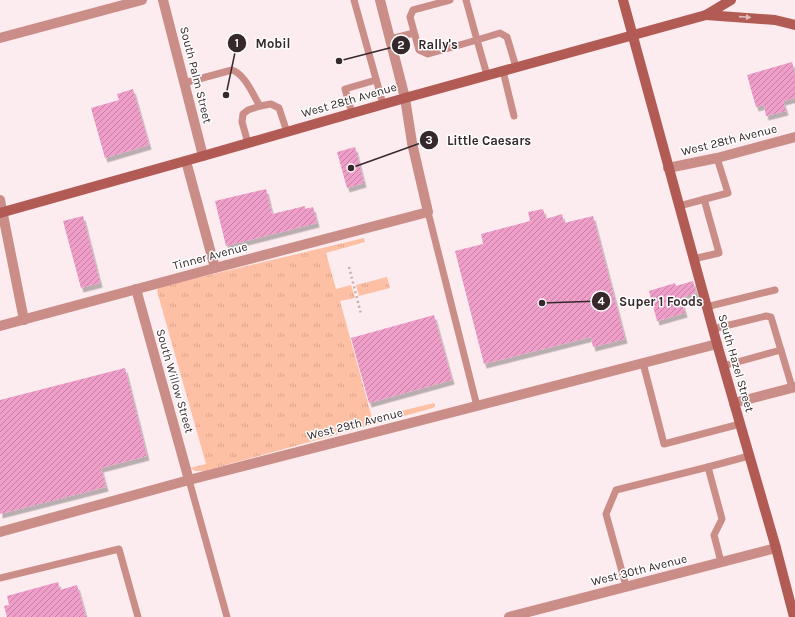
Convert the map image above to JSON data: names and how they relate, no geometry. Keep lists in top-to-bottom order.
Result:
{
  "streets": {
    "main road": ["West 28th Avenue", "South Hazel Street"],
    "street": [
      "South Palm Street",
      "Tinner Avenue",
      "South Willow Street",
      "West 29th Avenue",
      "West 30th Avenue"
    ]
  },
  "crossings": [
    ["South Palm Street", "West 28th Avenue"],
    ["West 28th Avenue", "South Hazel Street"],
    ["Tinner Avenue", "South Willow Street"],
    ["South Hazel Street", "West 29th Avenue"],
    ["South Hazel Street", "West 30th Avenue"],
    ["South Willow Street", "West 29th Avenue"]
  ],
  "places": [
    "Rally's",
    "Mobil",
    "Little Caesars",
    "Super 1 Foods"
  ]
}
